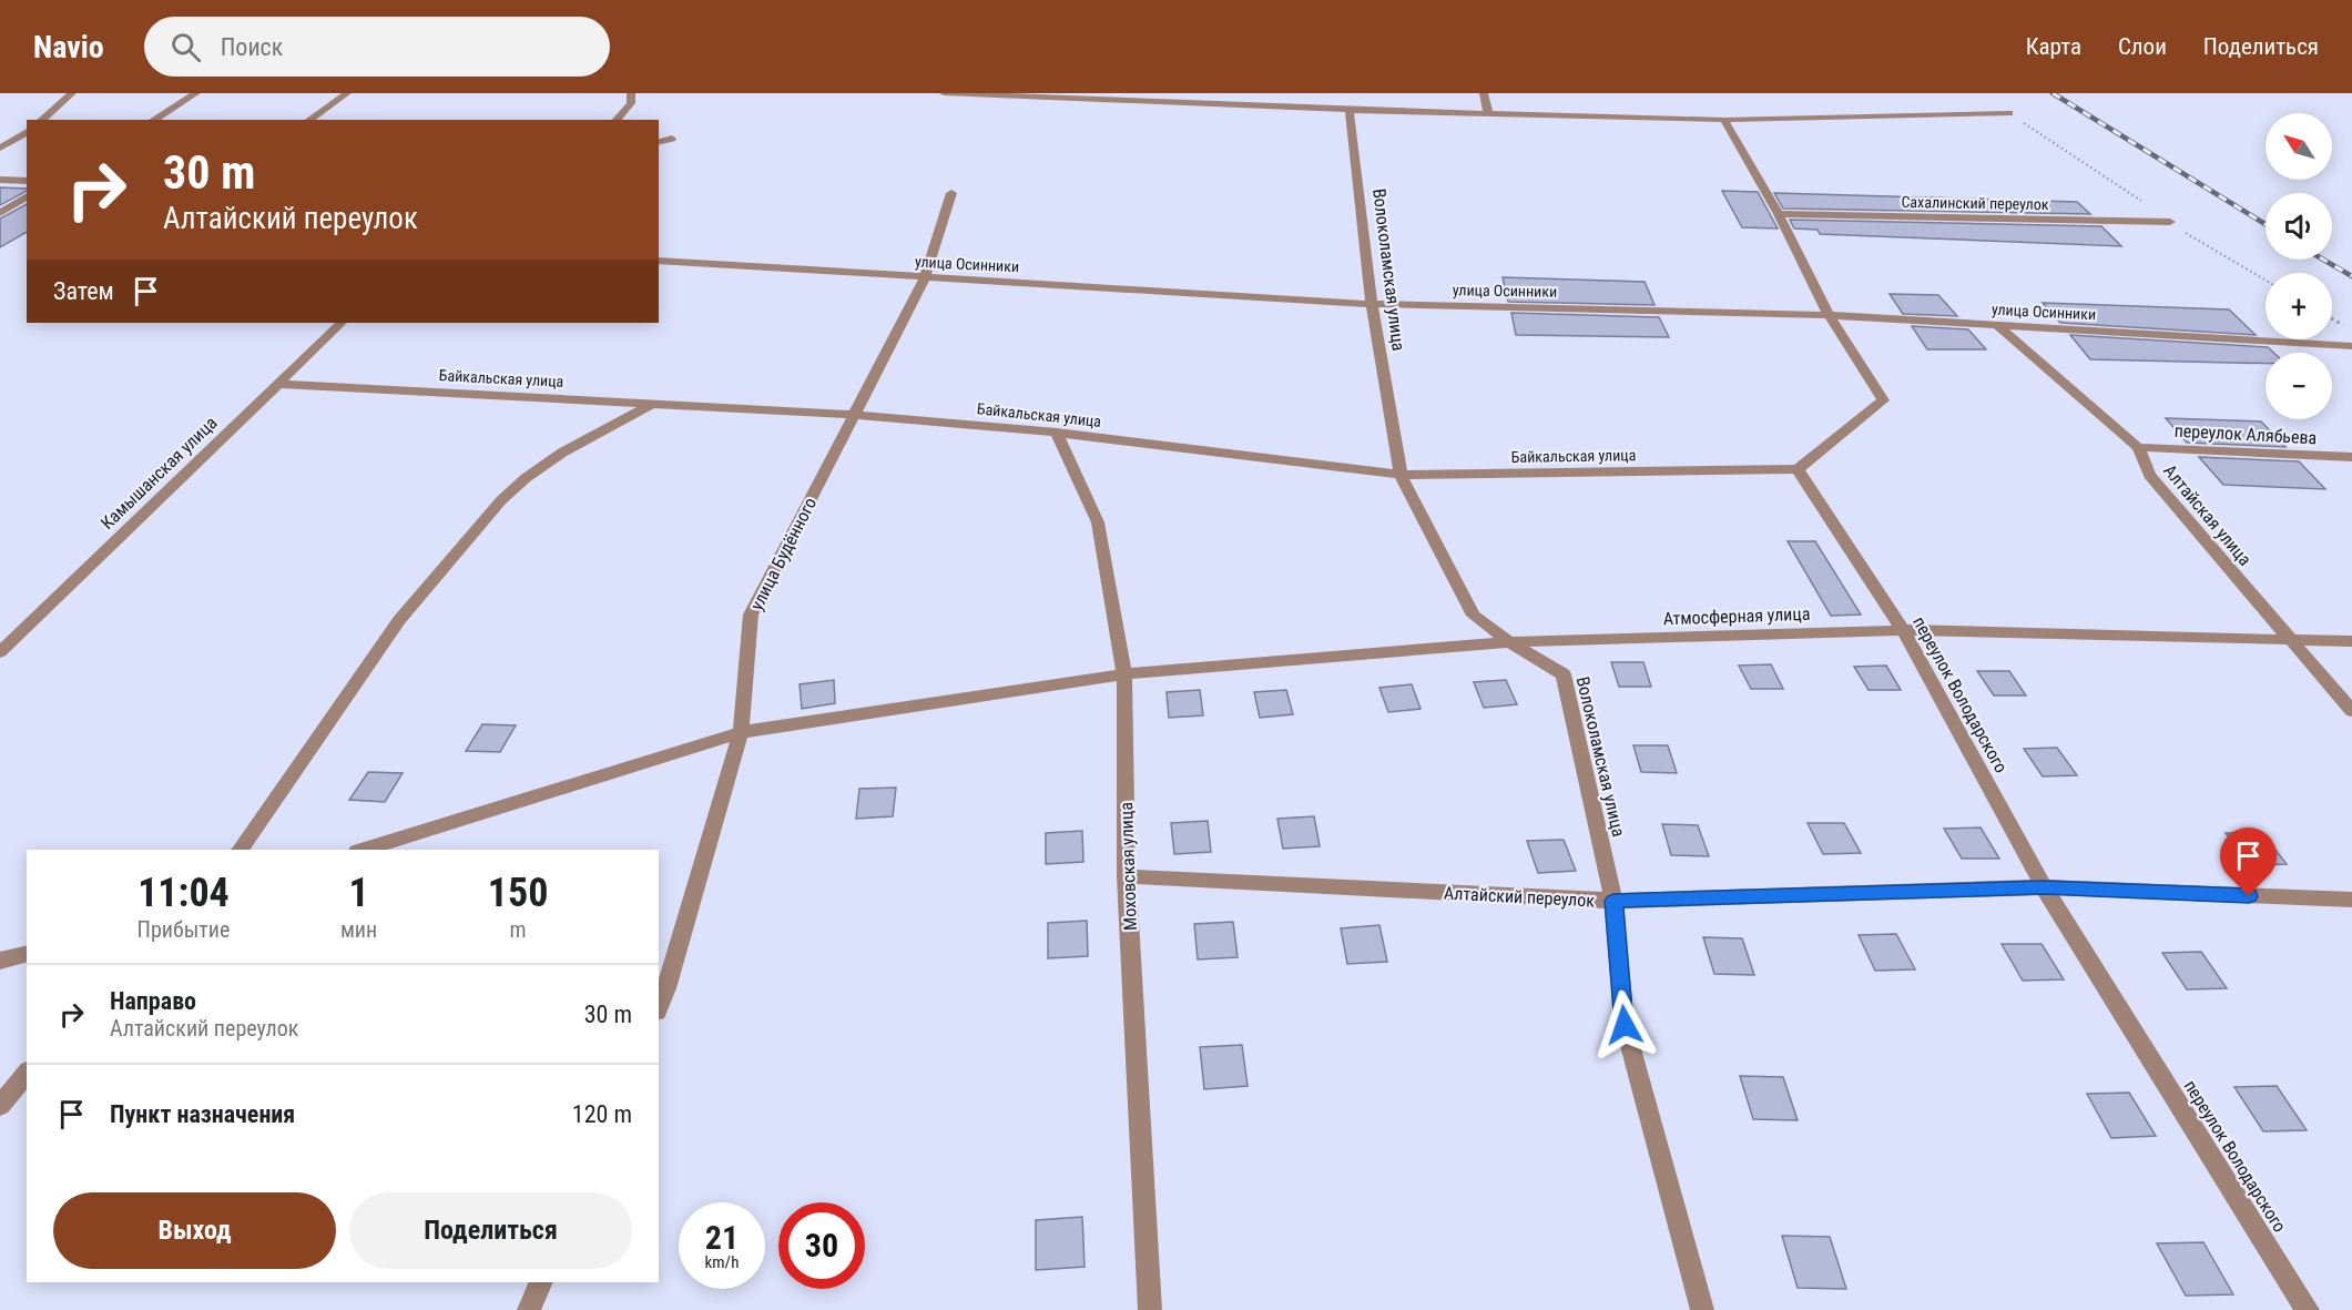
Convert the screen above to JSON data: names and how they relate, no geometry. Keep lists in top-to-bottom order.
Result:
{
  "streets": {
    "street": [
      "Сахалинский переулок",
      "улица Осинники",
      "Волоколамская улица",
      "Байкальская улица",
      "переулок Алябьева",
      "Камышанская улица",
      "Алтайская улица",
      "улица Будённого",
      "Атмосферная улица",
      "переулок Володарского",
      "Моховская улица",
      "Алтайский переулок"
    ]
  },
  "crossings": [
    ["улица Осинники", "Волоколамская улица"],
    ["улица Осинники", "Алтайская улица"],
    ["улица Осинники", "улица Будённого"],
    ["Волоколамская улица", "Байкальская улица"],
    ["Волоколамская улица", "Атмосферная улица"],
    ["Волоколамская улица", "Алтайский переулок"],
    ["Байкальская улица", "Камышанская улица"],
    ["Байкальская улица", "улица Будённого"],
    ["Байкальская улица", "переулок Володарского"],
    ["Байкальская улица", "Моховская улица"],
    ["переулок Алябьева", "Алтайская улица"],
    ["Алтайская улица", "Атмосферная улица"],
    ["улица Будённого", "Атмосферная улица"],
    ["Атмосферная улица", "переулок Володарского"],
    ["Атмосферная улица", "Моховская улица"],
    ["переулок Володарского", "Алтайский переулок"],
    ["Моховская улица", "Алтайский переулок"]
  ],
  "north": "top left",
  "page": {
    "header": "Navio",
    "search": "Поиск",
    "nav": ["Карта", "Слои", "Поделиться"],
    "map_buttons": ["+", "−"],
    "turn": ["30 m", "Алтайский переулок"],
    "then": "Затем",
    "eta": [
      "11:04",
      "Прибытие",
      "1",
      "мин",
      "150",
      "m"
    ],
    "list": [
      {
        "name": "Направо",
        "note": "Алтайский переулок",
        "value": "30 m"
      },
      {
        "name": "Пункт назначения",
        "value": "120 m"
      }
    ],
    "buttons": ["Выход", "Поделиться"],
    "speed": "21 km/h",
    "limit": "30"
  }
}
